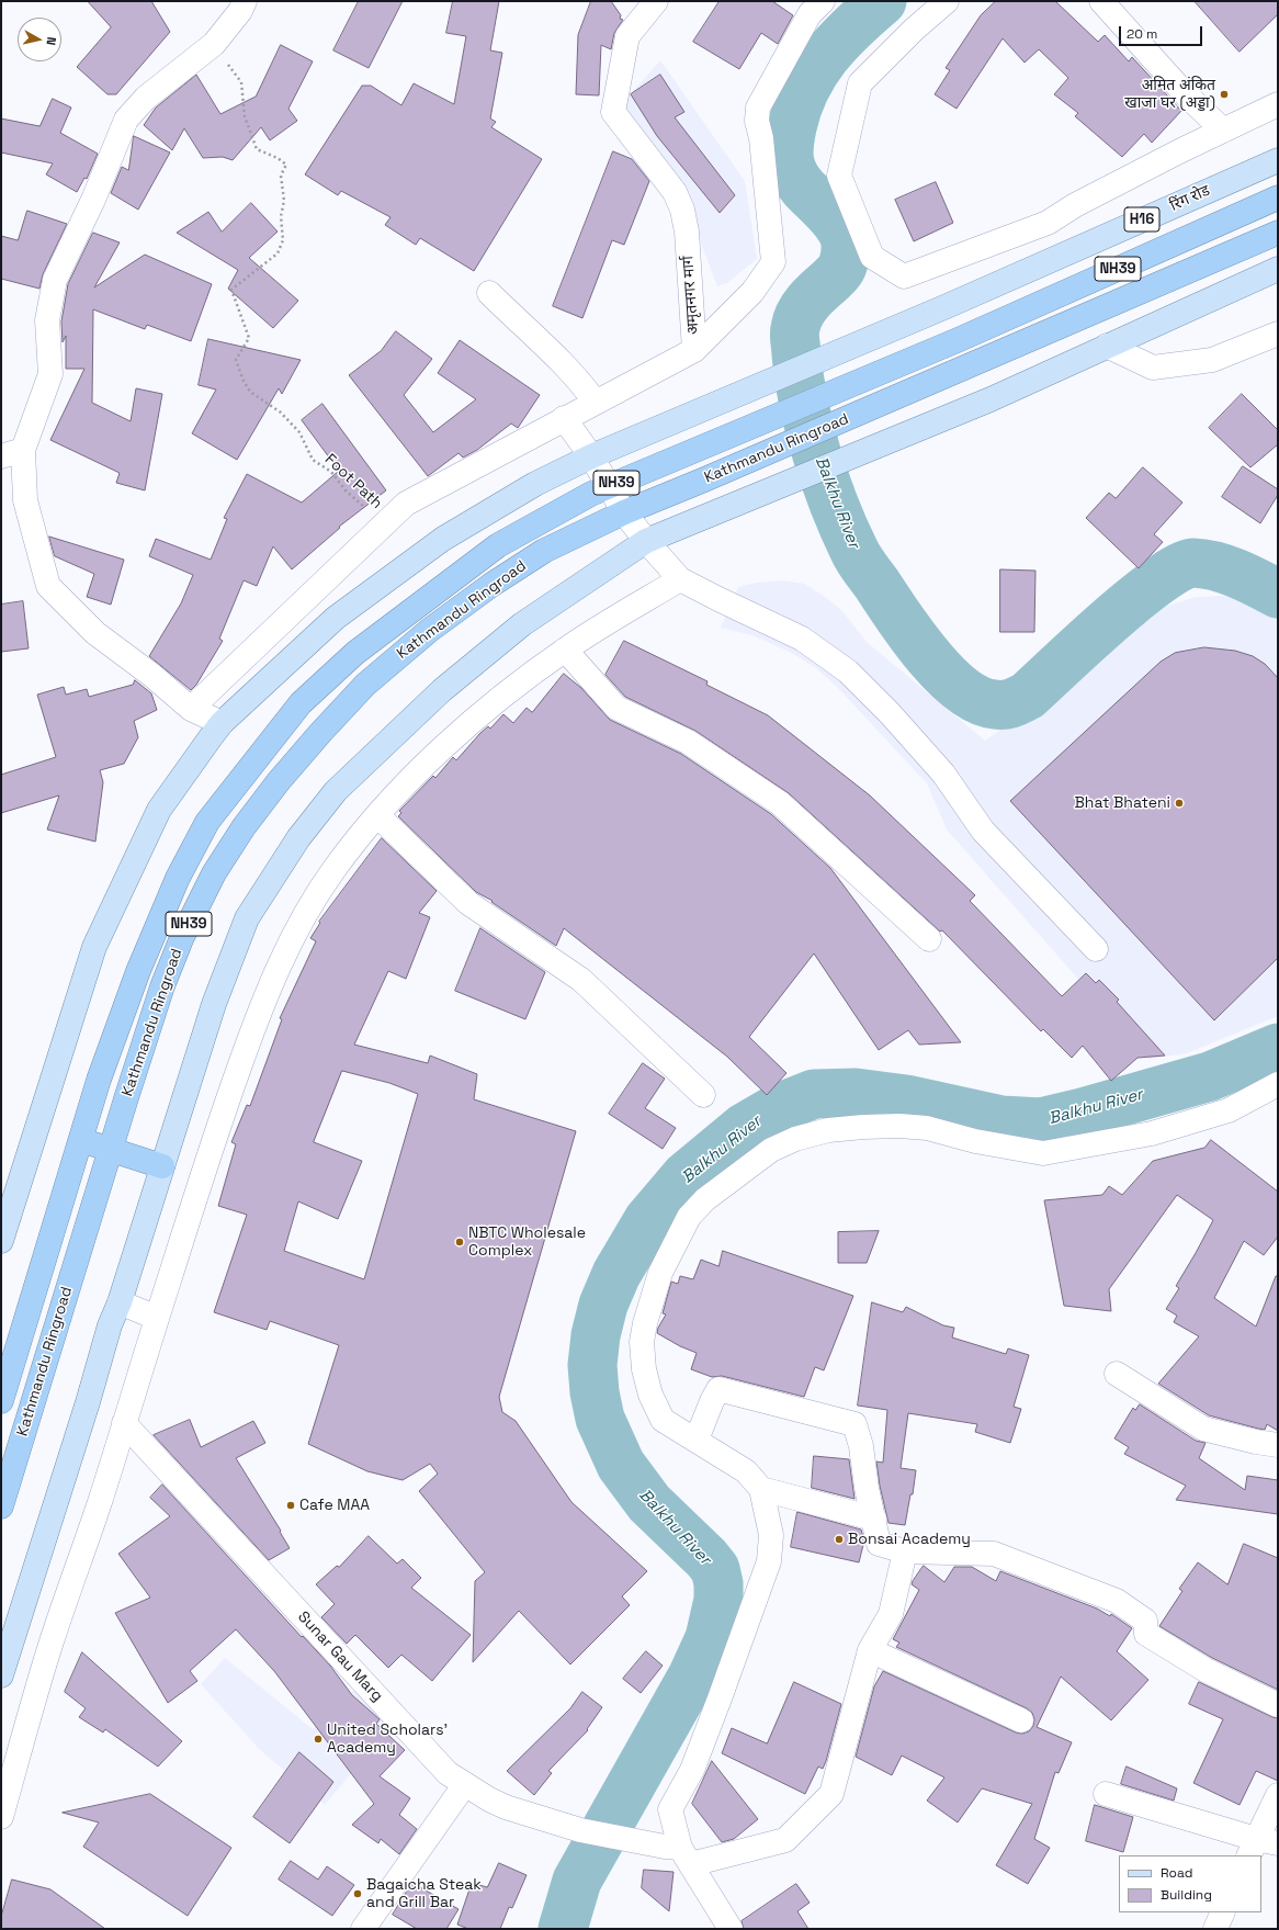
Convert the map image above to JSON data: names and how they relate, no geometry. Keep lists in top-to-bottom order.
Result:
{
  "streets": {
    "highway": ["NH39", "Kathmandu Ringroad"],
    "main road": ["रिंग रोड", "H16"],
    "street": ["अमृतनगर मार्ग", "Sunar Gau Marg"],
    "path": ["Foot Path"]
  },
  "crossings": [
    ["अमृतनगर मार्ग", "Foot Path"]
  ],
  "water": ["Balkhu River"],
  "places": [
    "अमित अंकित खाजा घर (अड्डा)",
    "Bhat Bhateni",
    "NBTC Wholesale Complex",
    "Cafe MAA",
    "Bonsai Academy",
    "United Scholars' Academy",
    "Bagaicha Steak and Grill Bar"
  ],
  "legend": ["Road", "Building"],
  "scale_bar": "20 m",
  "north": "right"
}
